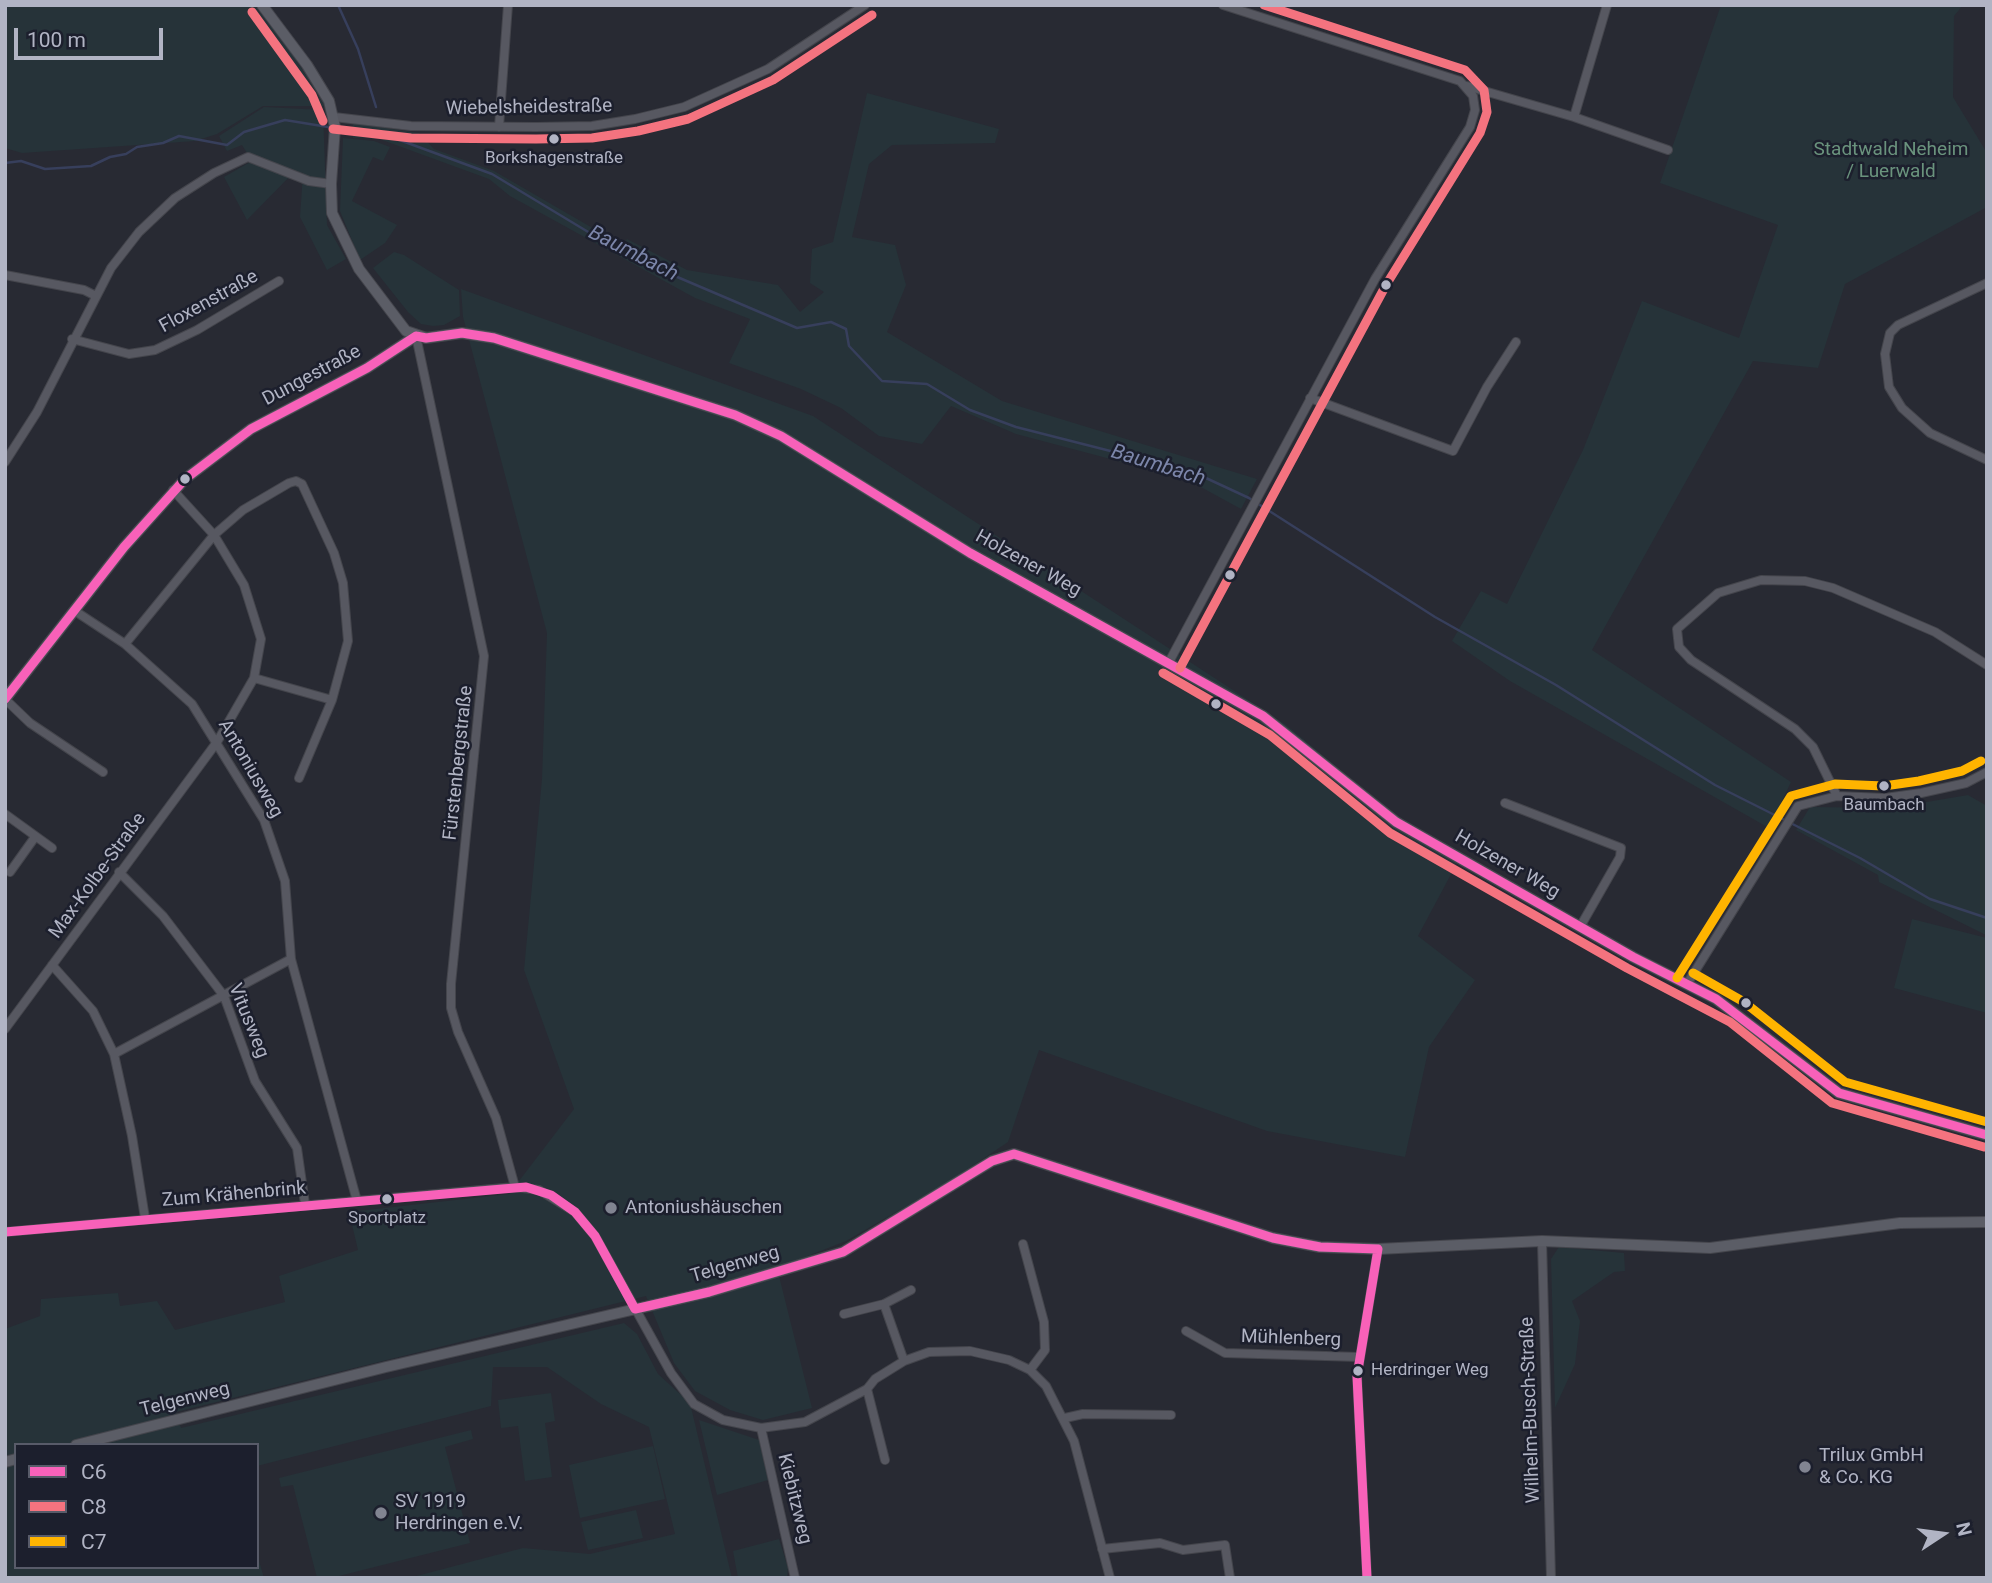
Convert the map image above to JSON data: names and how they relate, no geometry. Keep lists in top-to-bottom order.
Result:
{
  "streets": {
    "main road": ["Dungestraße", "Holzener Weg", "Telgenweg"],
    "street": [
      "Wiebelsheidestraße",
      "Floxenstraße",
      "Fürstenbergstraße",
      "Antoniusweg",
      "Max-Kolbe-Straße",
      "Vitusweg",
      "Zum Krähenbrink",
      "Mühlenberg",
      "Wilhelm-Busch-Straße",
      "Kiebitzweg"
    ]
  },
  "crossings": [
    ["Dungestraße", "Holzener Weg"],
    ["Dungestraße", "Fürstenbergstraße"],
    ["Dungestraße", "Antoniusweg"],
    ["Dungestraße", "Max-Kolbe-Straße"],
    ["Holzener Weg", "Fürstenbergstraße"],
    ["Fürstenbergstraße", "Zum Krähenbrink"],
    ["Antoniusweg", "Max-Kolbe-Straße"],
    ["Antoniusweg", "Zum Krähenbrink"],
    ["Max-Kolbe-Straße", "Vitusweg"],
    ["Vitusweg", "Zum Krähenbrink"],
    ["Zum Krähenbrink", "Telgenweg"],
    ["Zum Krähenbrink", "Kiebitzweg"],
    ["Telgenweg", "Mühlenberg"]
  ],
  "water": ["Baumbach"],
  "parks": ["Stadtwald Neheim / Luerwald"],
  "places": [
    "Borkshagenstraße",
    "Baumbach",
    "Sportplatz",
    "Antoniushäuschen",
    "Herdringer Weg",
    "Trilux GmbH & Co. KG",
    "SV 1919 Herdringen e.V."
  ],
  "lines": ["transit line C8", "transit line C6", "transit line C7"],
  "legend": ["C6", "C8", "C7"],
  "scale_bar": "100 m",
  "north": "right"
}
